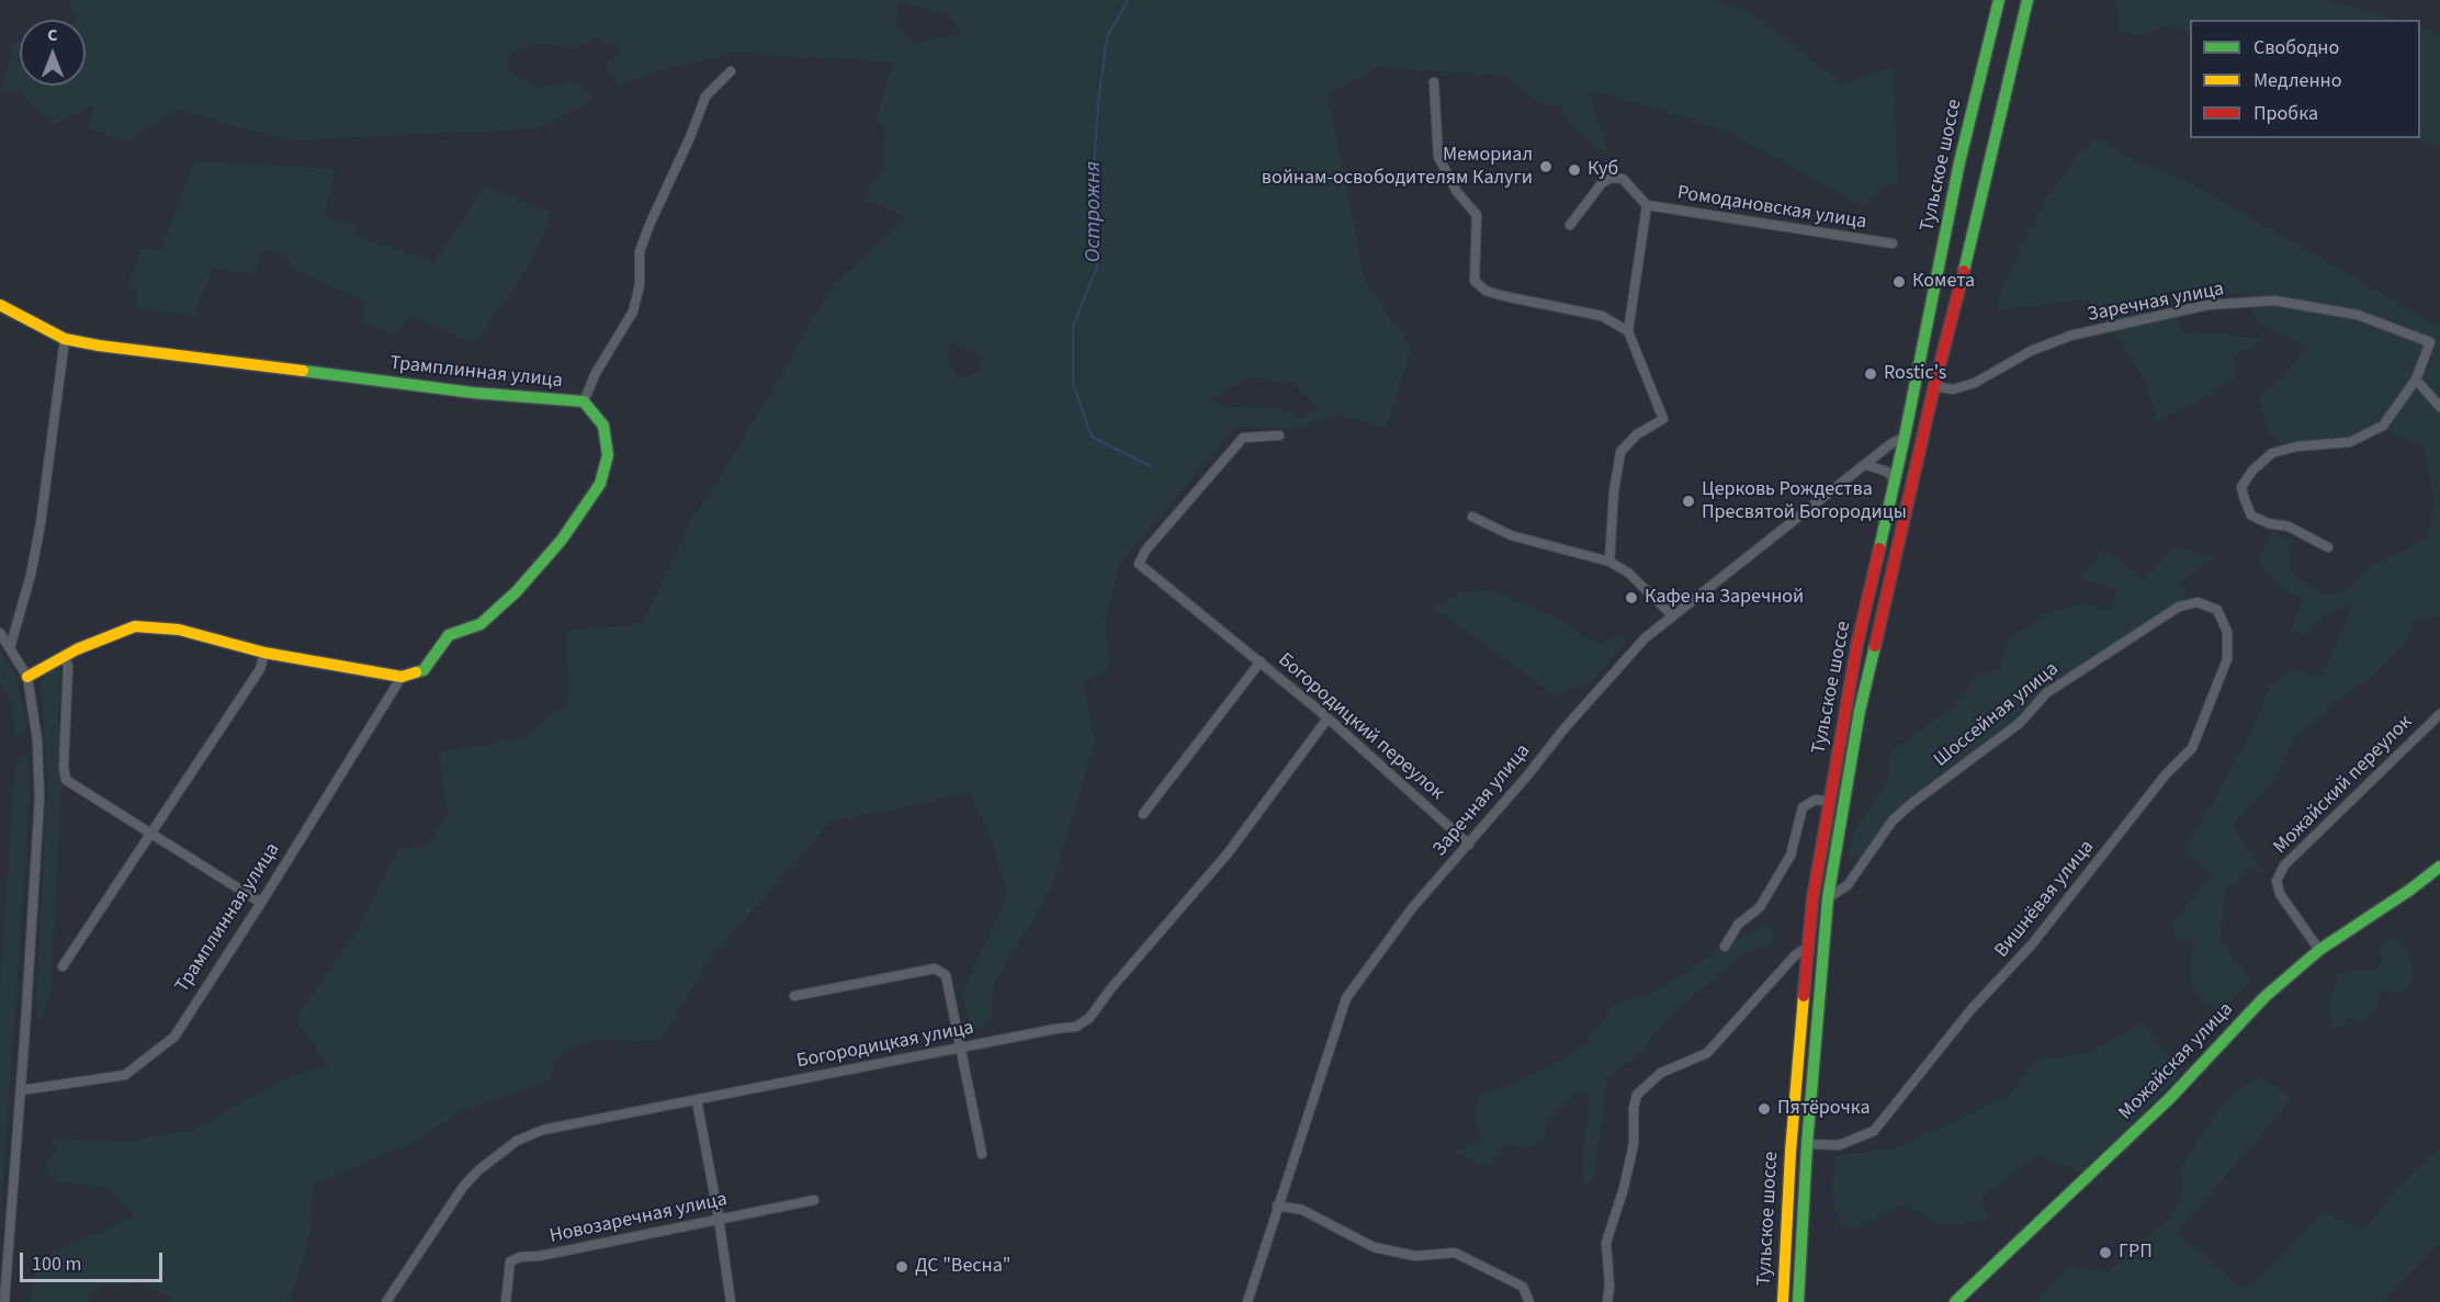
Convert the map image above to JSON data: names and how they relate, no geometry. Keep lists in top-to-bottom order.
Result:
{
  "streets": {
    "main road": ["Тульское шоссе", "Трамплинная улица", "Можайская улица"],
    "street": [
      "Ромодановская улица",
      "Заречная улица",
      "Шоссейная улица",
      "Богородицкий переулок",
      "Можайский переулок",
      "Вишнёвая улица",
      "Богородицкая улица",
      "Новозаречная улица"
    ]
  },
  "crossings": [
    ["Тульское шоссе", "Заречная улица"],
    ["Тульское шоссе", "Шоссейная улица"],
    ["Тульское шоссе", "Вишнёвая улица"],
    ["Заречная улица", "Богородицкий переулок"],
    ["Шоссейная улица", "Вишнёвая улица"],
    ["Богородицкий переулок", "Богородицкая улица"],
    ["Можайский переулок", "Можайская улица"]
  ],
  "water": ["Острожня"],
  "places": [
    "Мемориал войнам-освободителям Калуги",
    "Куб",
    "Комета",
    "Rostic's",
    "Церковь Рождества Пресвятой Богородицы",
    "Кафе на Заречной",
    "Пятёрочка",
    "ГРП",
    "ДС \"Весна\""
  ],
  "legend": ["Свободно", "Медленно", "Пробка"],
  "scale_bar": "100 m",
  "north": "top"
}
